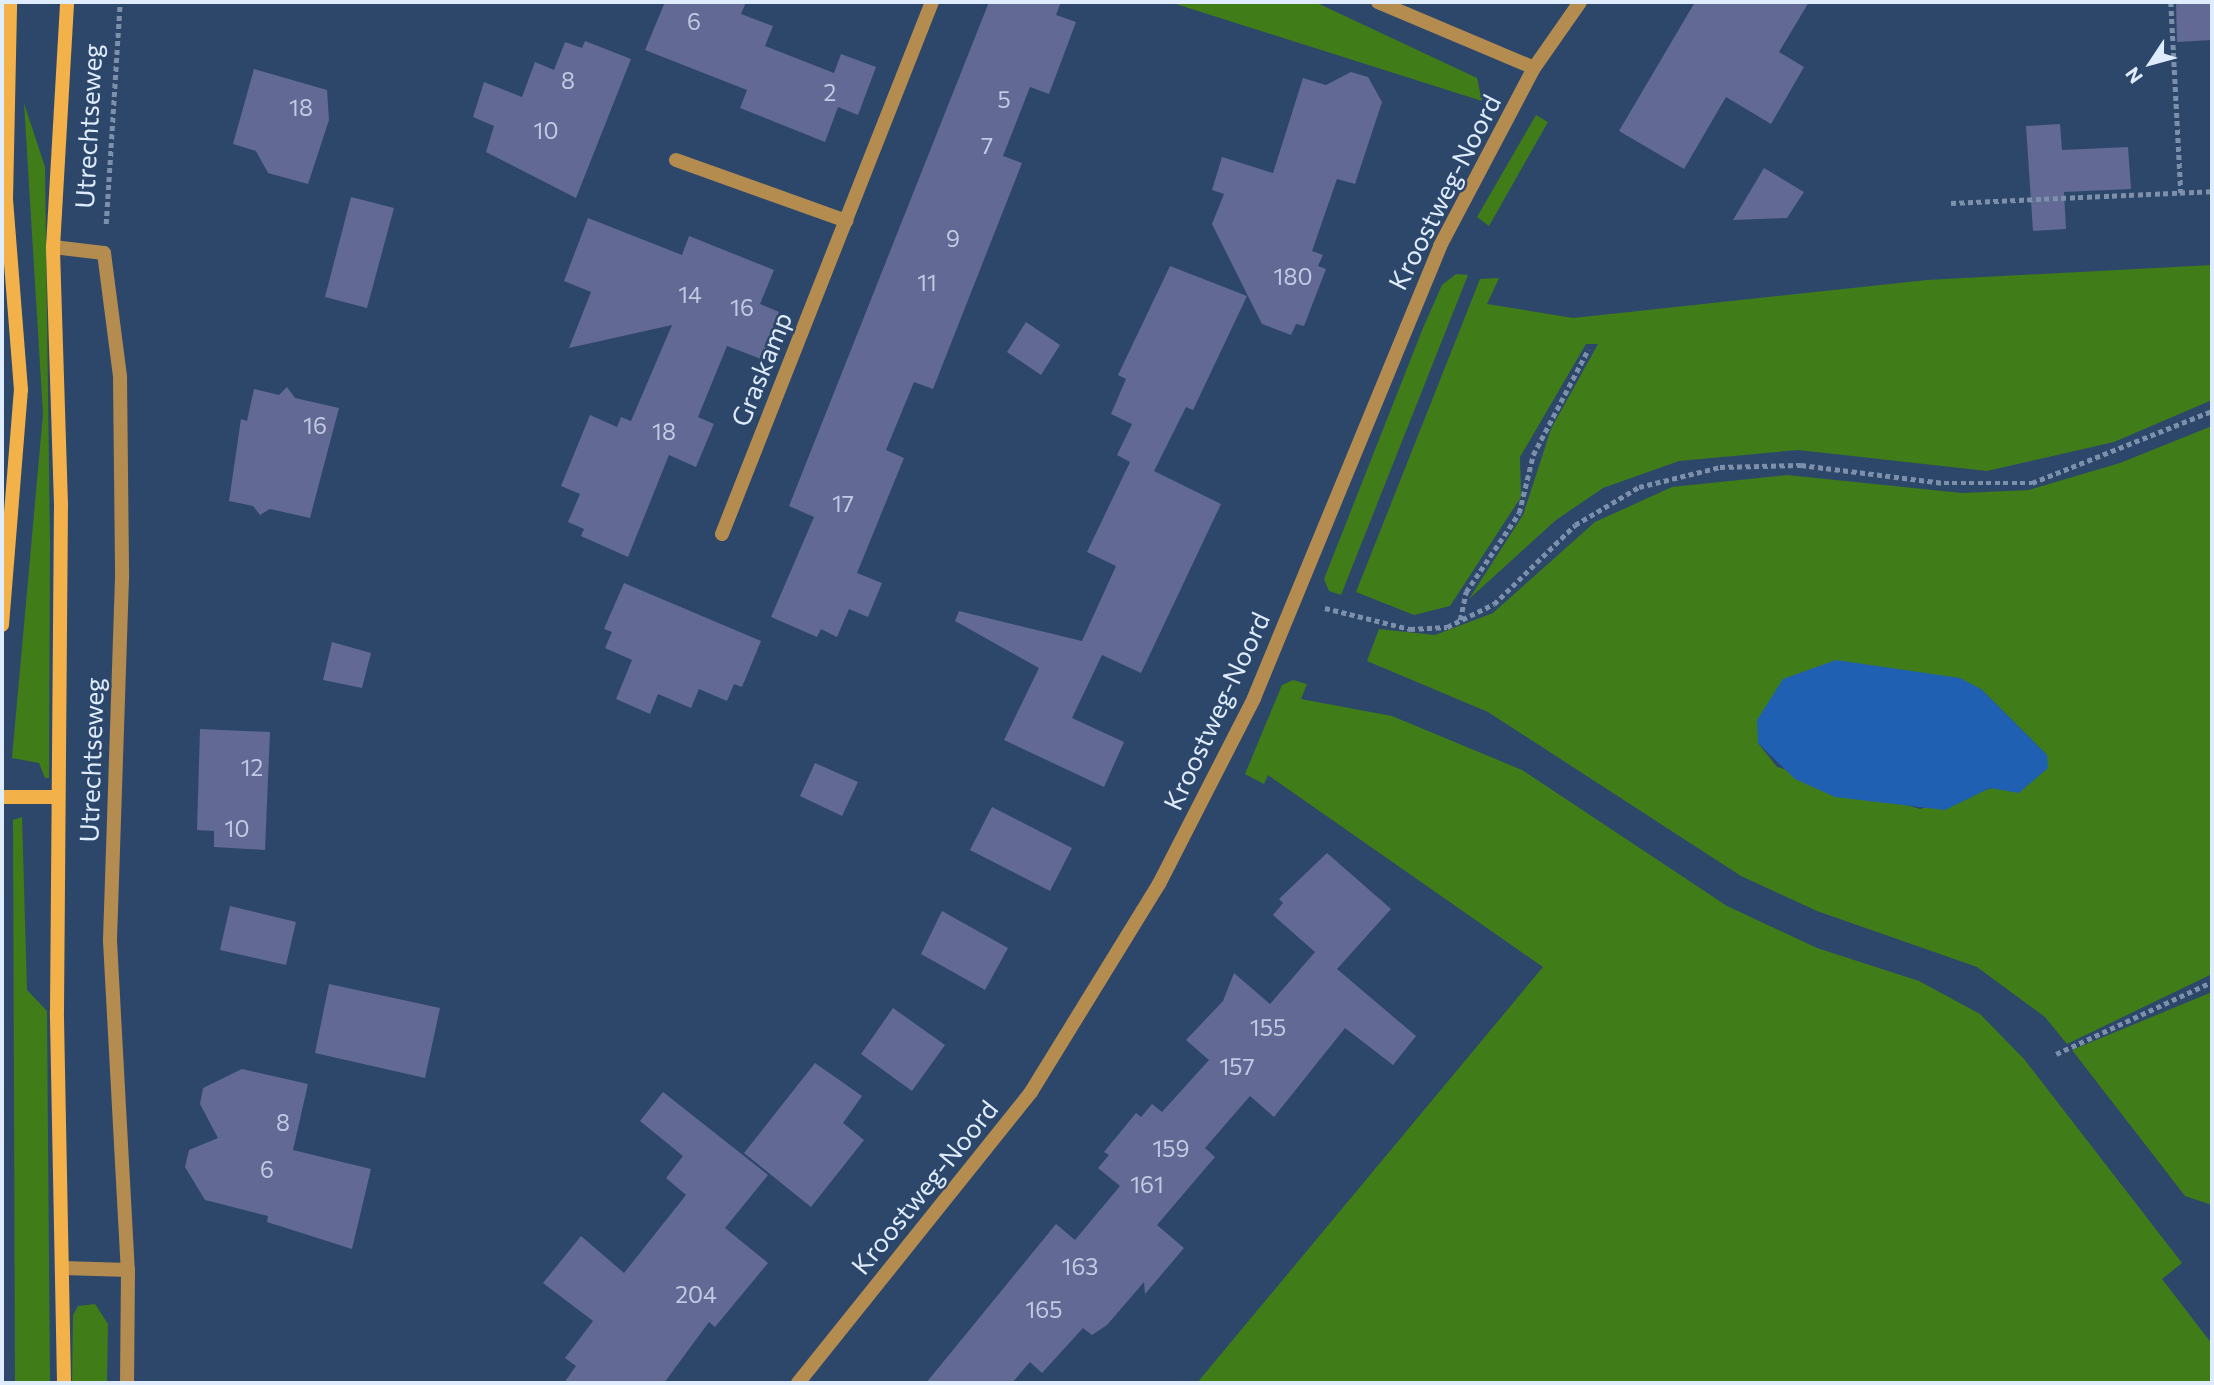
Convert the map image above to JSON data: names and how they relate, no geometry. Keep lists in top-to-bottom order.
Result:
{
  "streets": {
    "main road": ["Utrechtseweg"],
    "street": ["Kroostweg-Noord", "Graskamp"]
  },
  "house_numbers": [
    "6",
    "8",
    "2",
    "5",
    "18",
    "10",
    "7",
    "9",
    "180",
    "11",
    "14",
    "16",
    "16",
    "18",
    "17",
    "12",
    "10",
    "155",
    "157",
    "8",
    "159",
    "6",
    "161",
    "163",
    "204",
    "165"
  ],
  "north": "bottom left"
}
